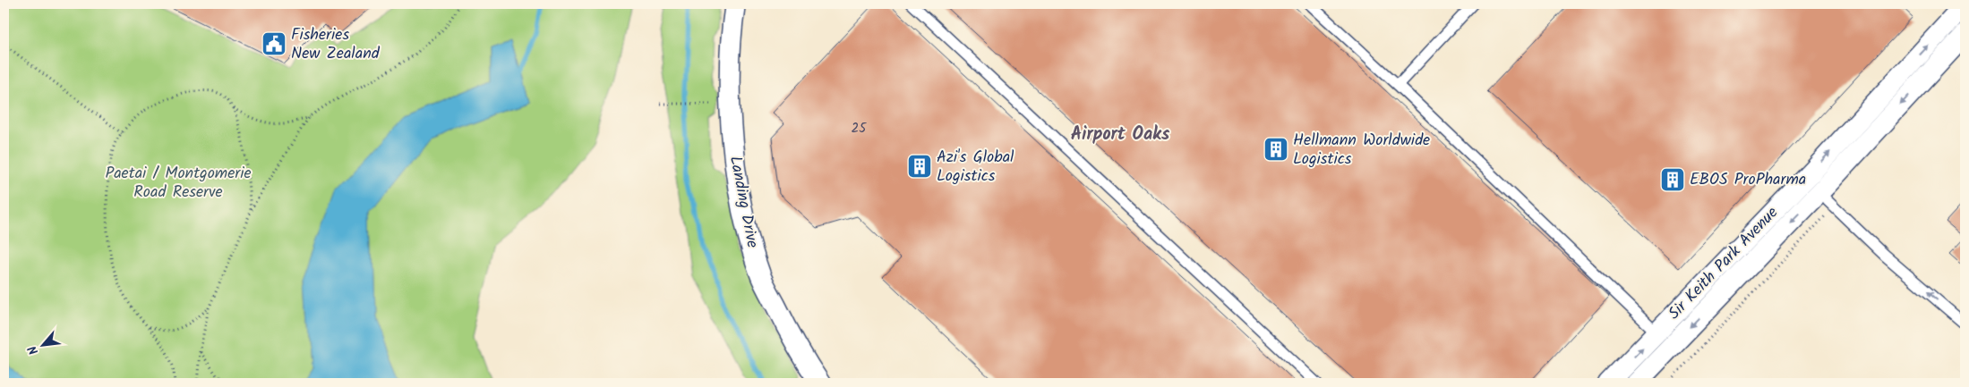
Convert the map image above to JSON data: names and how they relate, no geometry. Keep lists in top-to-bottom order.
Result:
{
  "streets": {
    "street": ["Landing Drive", "Sir Keith Park Avenue"]
  },
  "districts": ["Airport Oaks"],
  "parks": ["Paetai / Montgomerie Road Reserve"],
  "places": {
    "public building": ["Fisheries New Zealand"],
    "building": ["Hellmann Worldwide Logistics", "Azi's Global Logistics", "EBOS ProPharma"]
  },
  "house_numbers": ["25"],
  "north": "bottom left"
}
